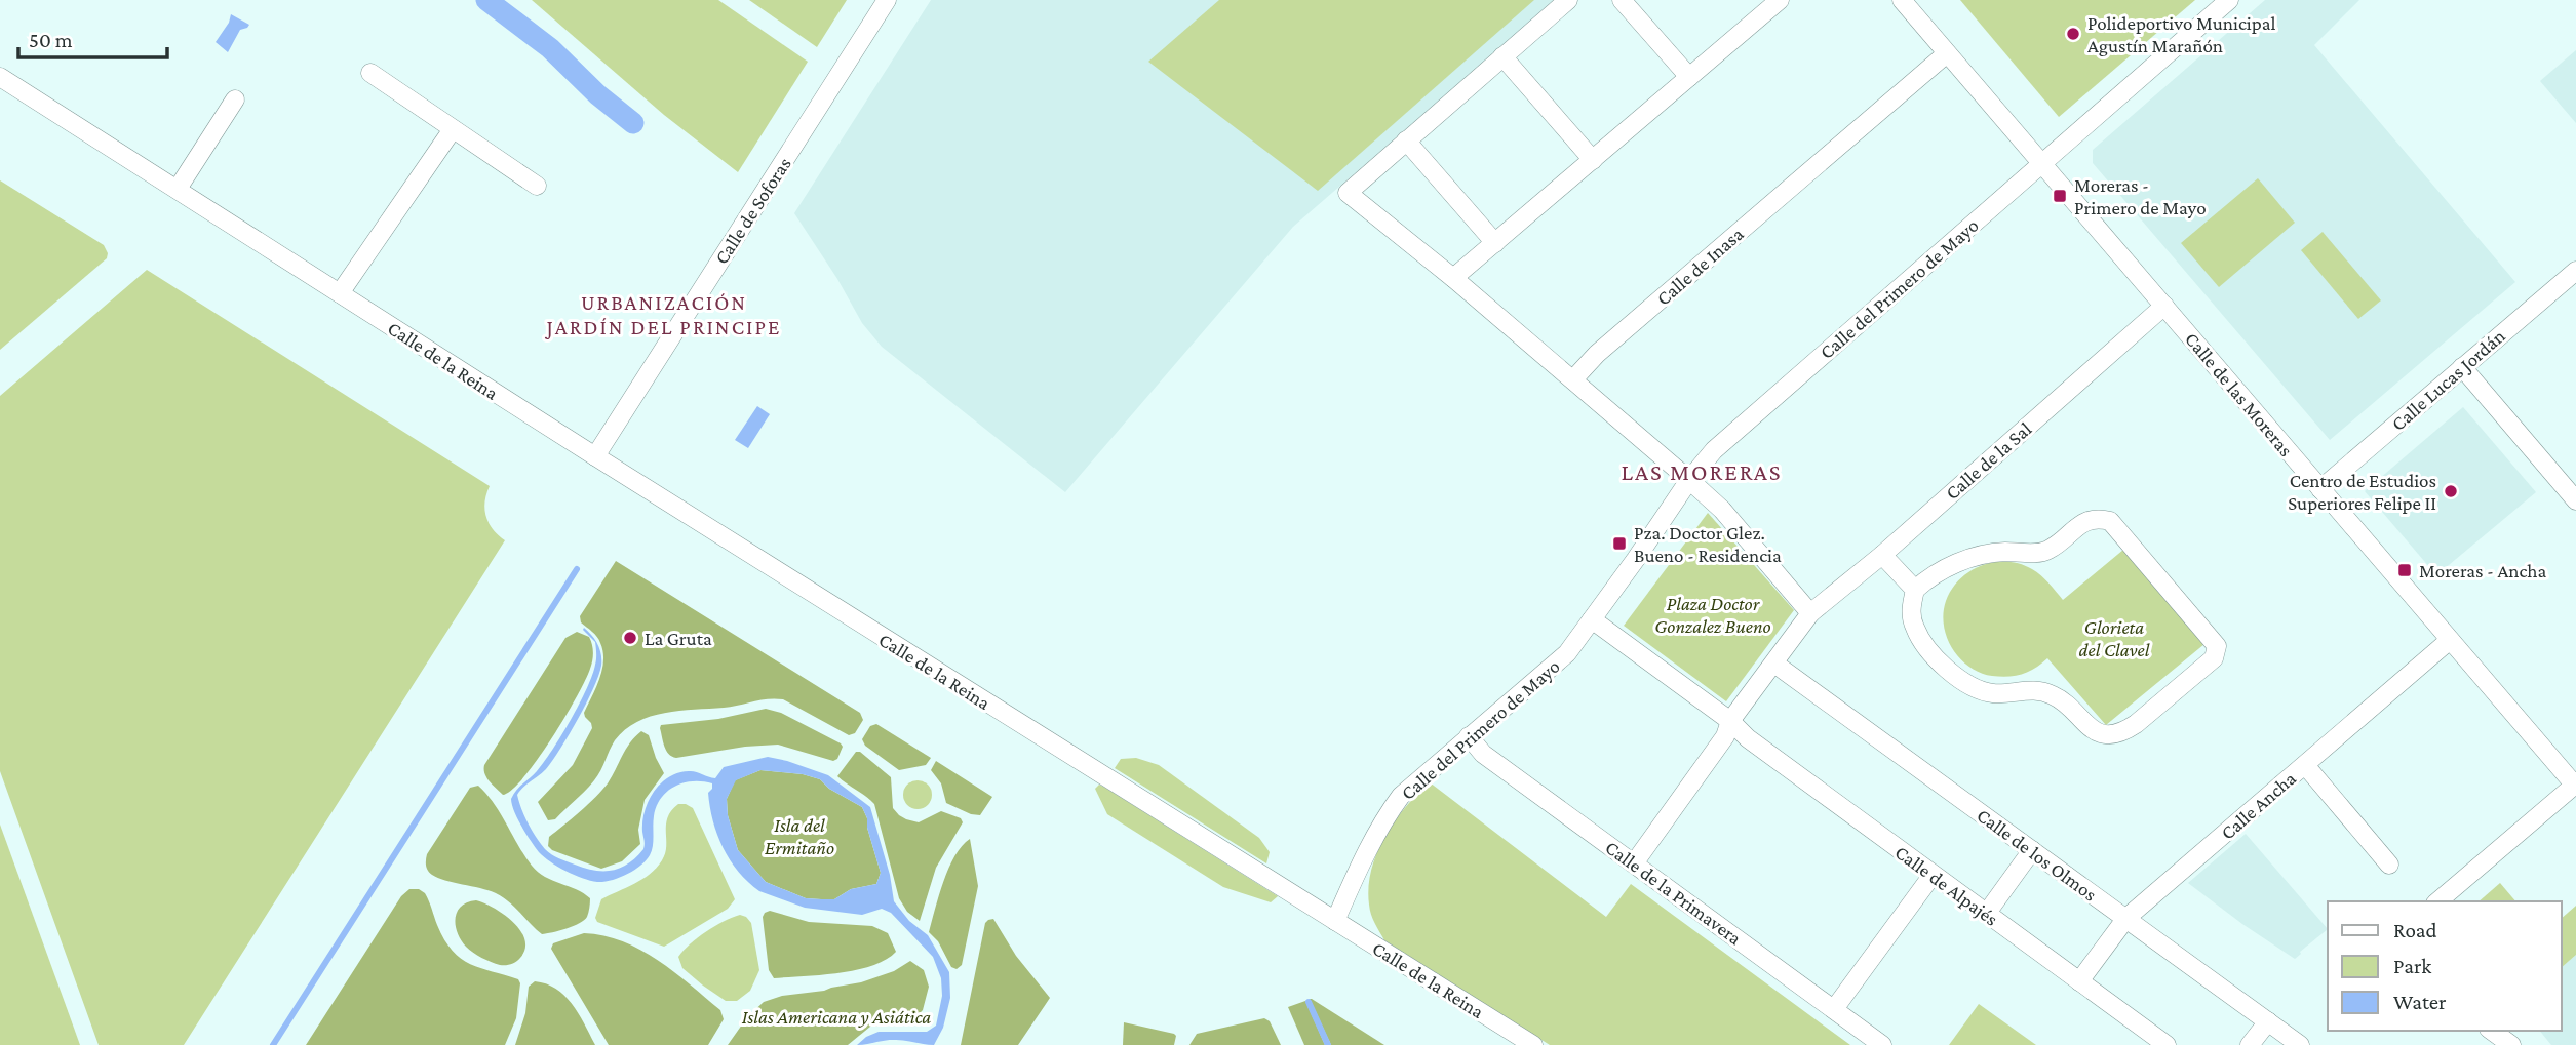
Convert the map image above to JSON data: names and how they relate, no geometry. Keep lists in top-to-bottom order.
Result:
{
  "streets": {
    "street": [
      "Calle de Soforas",
      "Calle de Inasa",
      "Calle del Primero de Mayo",
      "Calle de la Reina",
      "Calle Lucas Jordán",
      "Calle de las Moreras",
      "Calle de la Sal",
      "Calle Ancha",
      "Calle de los Olmos",
      "Calle de Alpajés",
      "Calle de la Primavera"
    ]
  },
  "crossings": [
    ["Calle de Soforas", "Calle de la Reina"],
    ["Calle de Inasa", "Calle de las Moreras"],
    ["Calle del Primero de Mayo", "Calle de la Reina"],
    ["Calle del Primero de Mayo", "Calle de las Moreras"],
    ["Calle del Primero de Mayo", "Calle de Alpajés"],
    ["Calle del Primero de Mayo", "Calle de la Primavera"],
    ["Calle Lucas Jordán", "Calle de las Moreras"],
    ["Calle de las Moreras", "Calle de la Sal"],
    ["Calle de las Moreras", "Calle Ancha"],
    ["Calle de la Sal", "Calle de los Olmos"],
    ["Calle de la Sal", "Calle de Alpajés"],
    ["Calle Ancha", "Calle de los Olmos"],
    ["Calle Ancha", "Calle de Alpajés"]
  ],
  "districts": ["URBANIZACIÓN JARDÍN DEL PRINCIPE", "LAS MORERAS"],
  "parks": [
    "Plaza Doctor Gonzalez Bueno",
    "Glorieta del Clavel",
    "Isla del Ermitaño",
    "Islas Americana y Asiática"
  ],
  "places": {
    "other": ["Polideportivo Municipal Agustín Marañón", "Centro de Estudios Superiores Felipe II", "La Gruta"],
    "transit": ["Moreras - Primero de Mayo", "Pza. Doctor Glez. Bueno - Residencia", "Moreras - Ancha"]
  },
  "legend": ["Road", "Park", "Water"],
  "scale_bar": "50 m"
}
